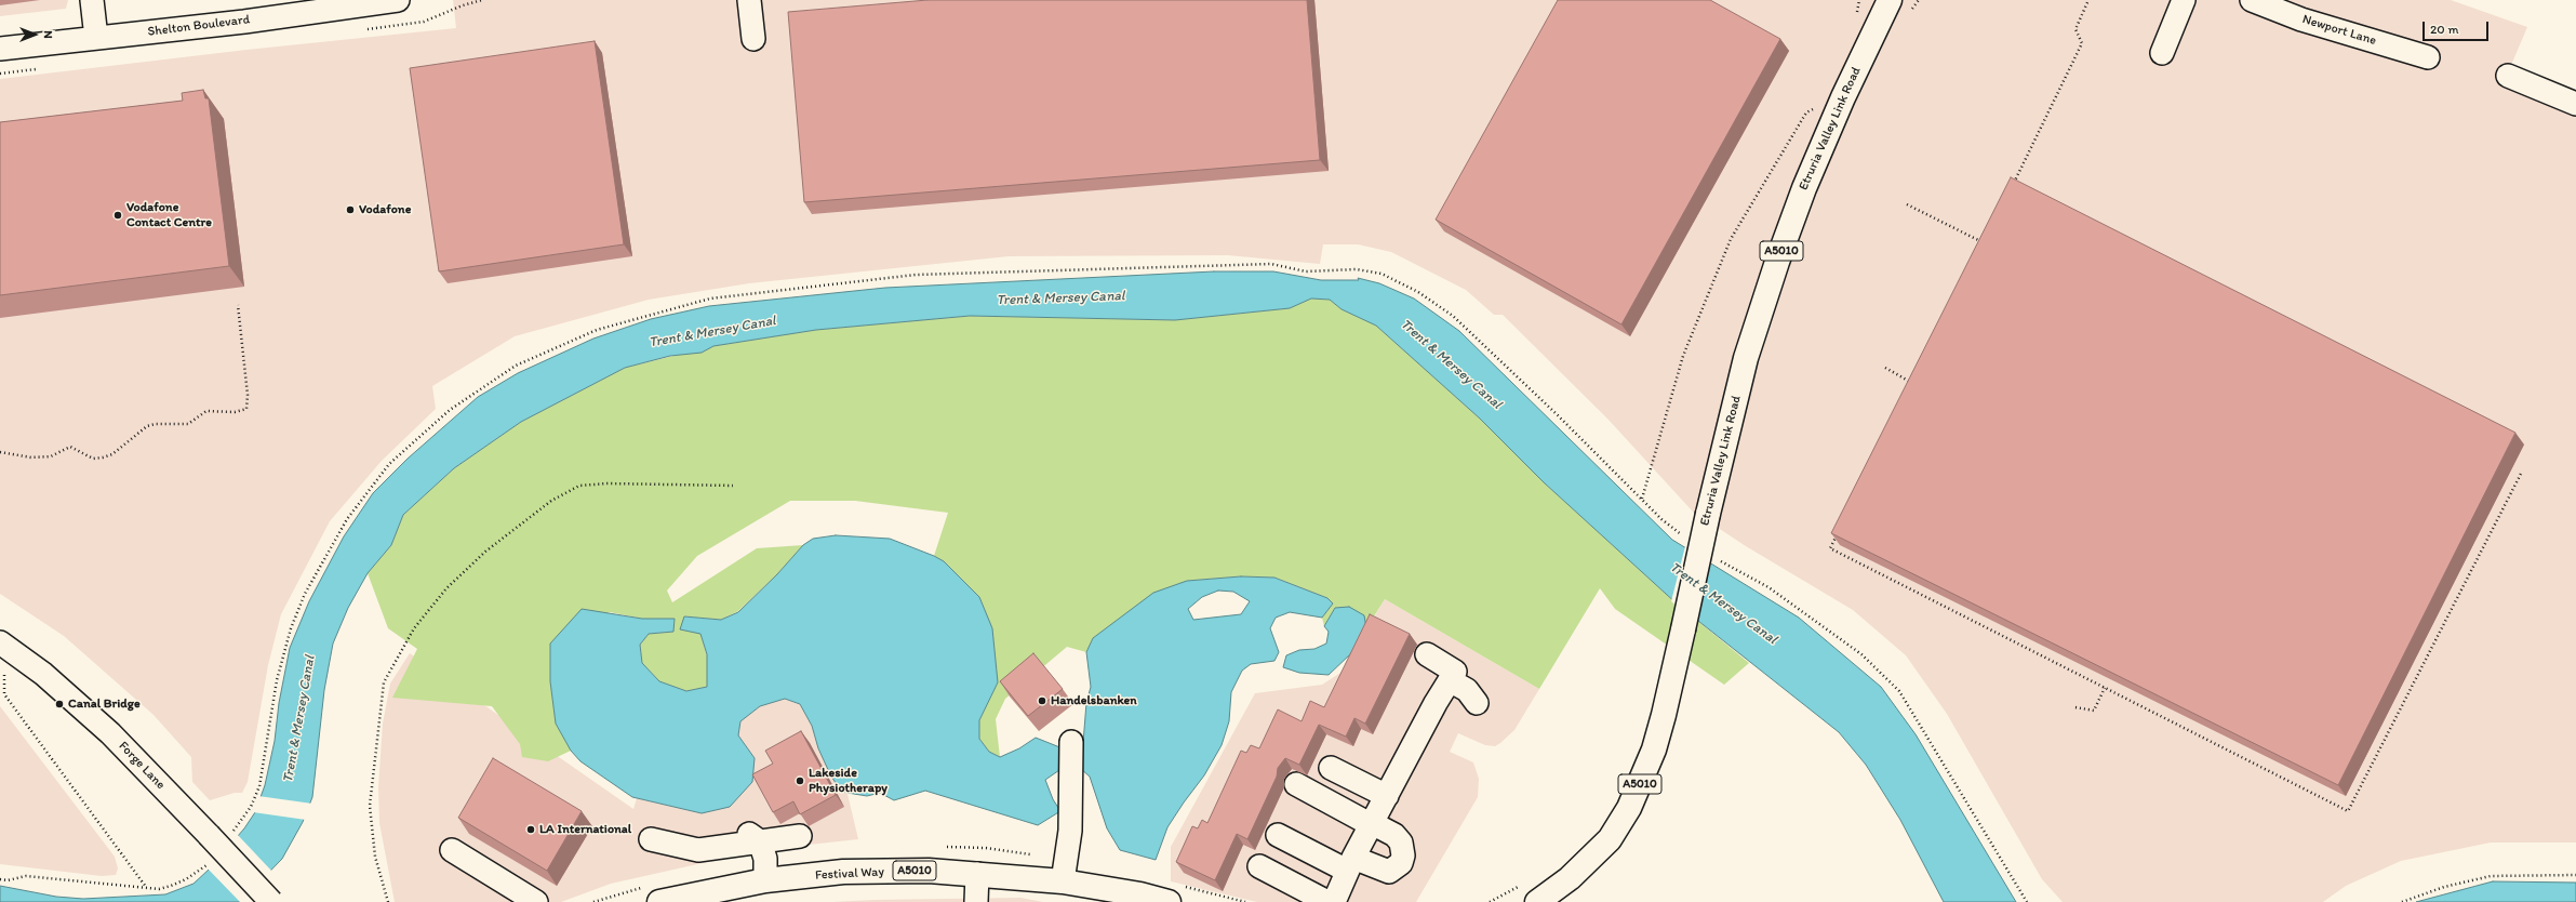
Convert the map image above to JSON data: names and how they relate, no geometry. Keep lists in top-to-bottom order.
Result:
{
  "streets": {
    "main road": ["Etruria Valley Link Road", "A5010", "Festival Way"],
    "street": ["Shelton Boulevard", "Newport Lane", "Forge Lane"]
  },
  "water": ["Trent & Mersey Canal"],
  "places": [
    "Vodafone",
    "Vodafone Contact Centre",
    "Handelsbanken",
    "Canal Bridge",
    "Lakeside Physiotherapy",
    "LA International"
  ],
  "scale_bar": "20 m",
  "north": "right"
}
